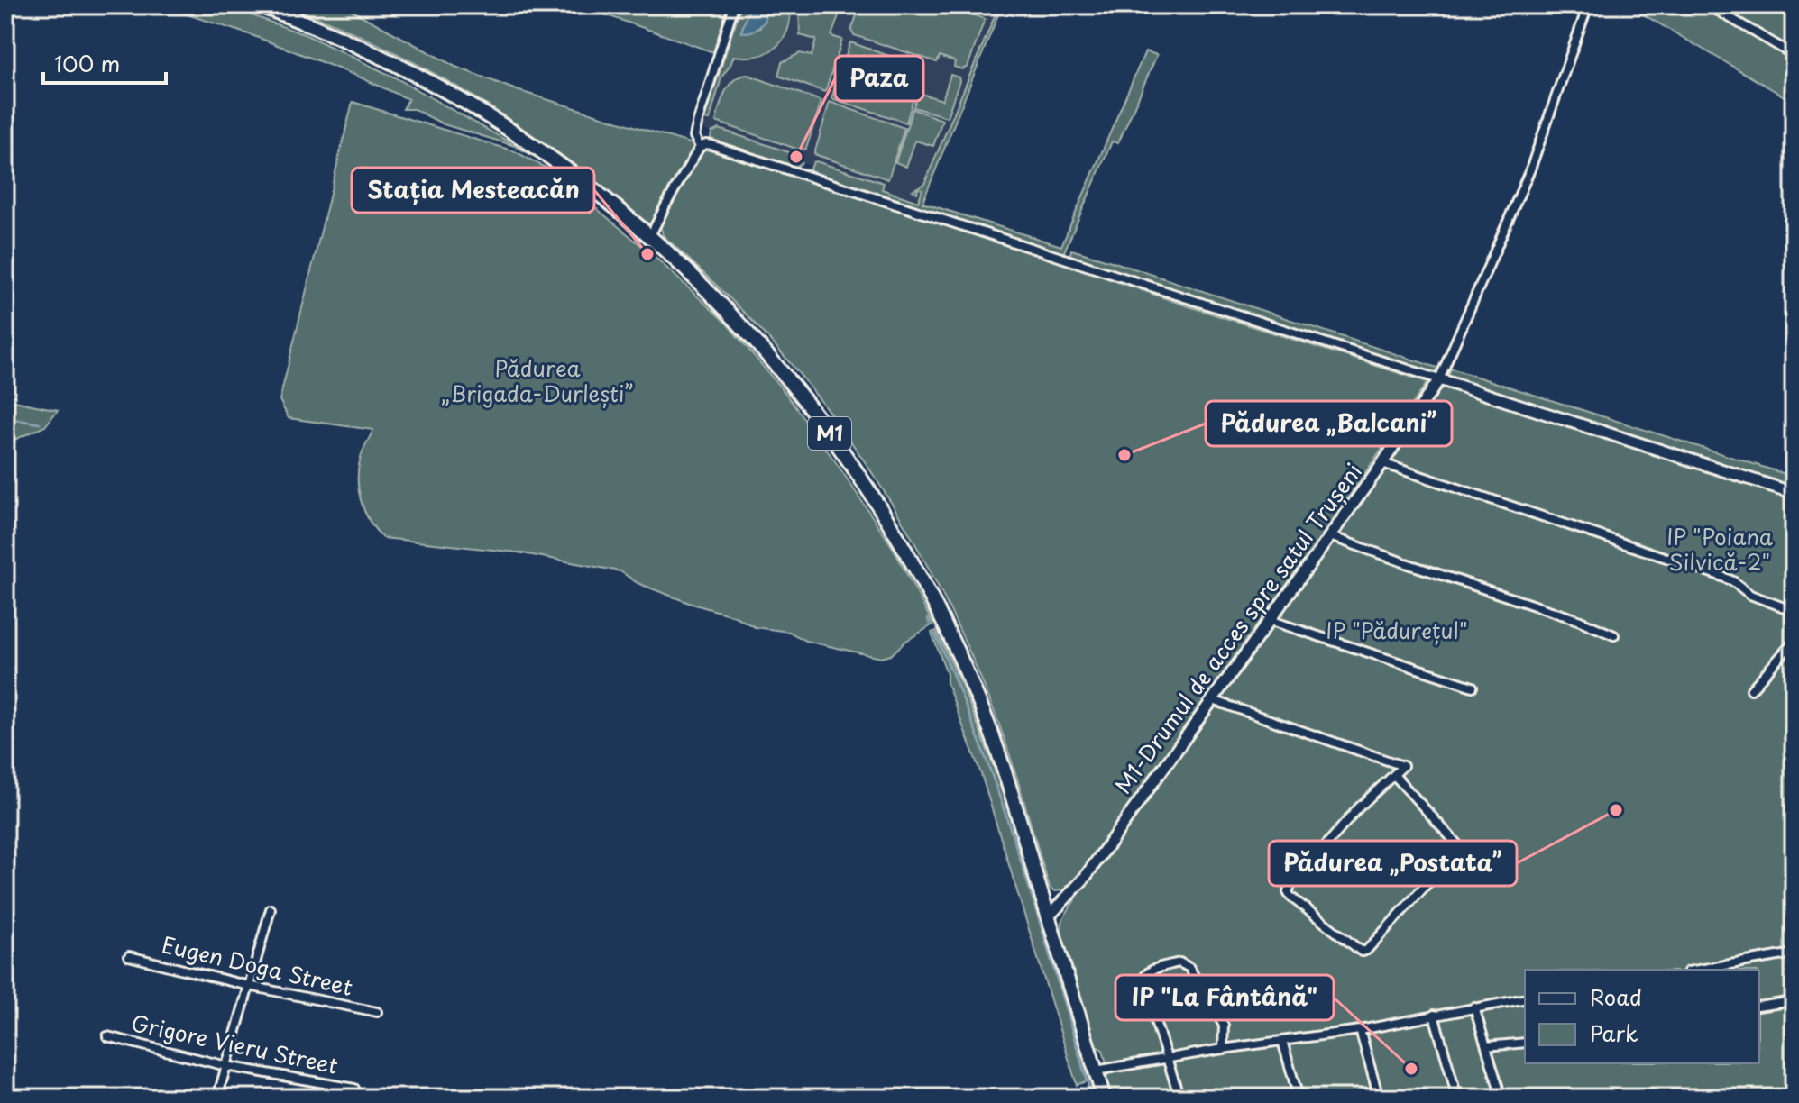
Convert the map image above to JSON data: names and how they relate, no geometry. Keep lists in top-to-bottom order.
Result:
{
  "streets": {
    "highway": ["M1"],
    "street": ["M1-Drumul de acces spre satul Trușeni", "Eugen Doga Street", "Grigore Vieru Street"]
  },
  "crossings": [
    ["M1", "M1-Drumul de acces spre satul Trușeni"]
  ],
  "parks": ["Pădurea „Brigada-Durlești”", "IP \"Poiana Silvică-2\"", "IP \"Pădurețul\""],
  "places": [
    "Paza",
    "Stația Mesteacăn",
    "Pădurea „Balcani”",
    "Pădurea „Postata”",
    "IP \"La Fântână\""
  ],
  "legend": ["Road", "Park"],
  "scale_bar": "100 m"
}
